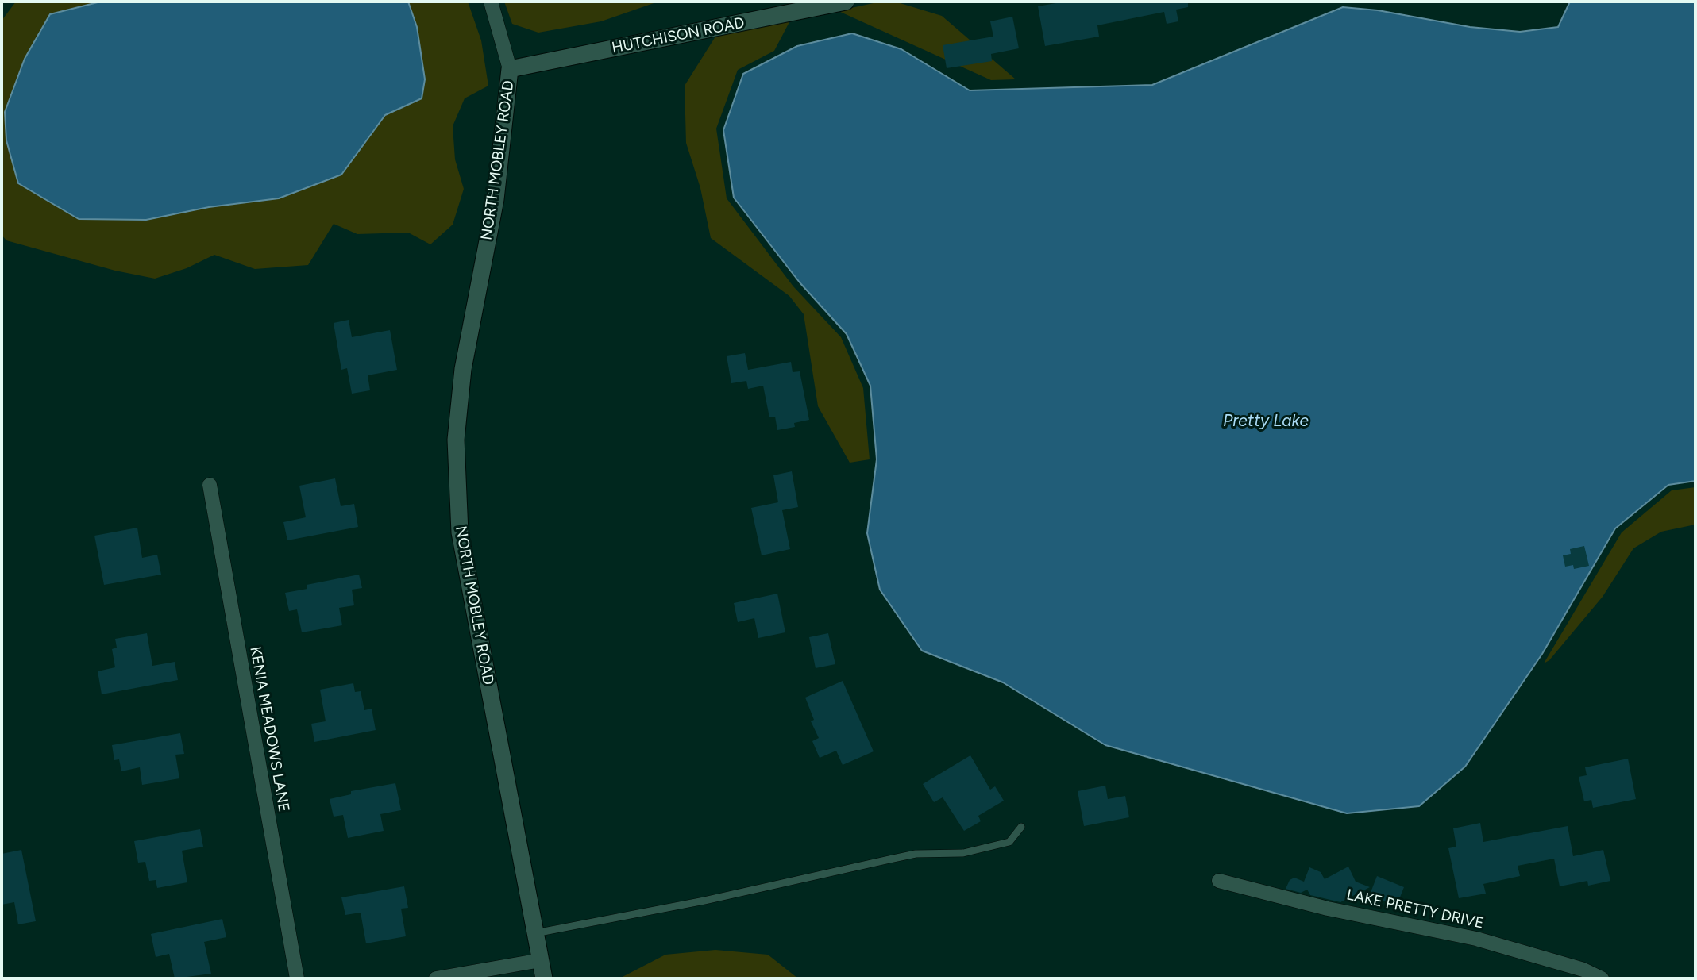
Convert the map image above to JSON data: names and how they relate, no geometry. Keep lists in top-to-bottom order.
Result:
{
  "streets": {
    "street": [
      "HUTCHISON ROAD",
      "NORTH MOBLEY ROAD",
      "KENIA MEADOWS LANE",
      "LAKE PRETTY DRIVE"
    ]
  },
  "crossings": [
    ["HUTCHISON ROAD", "NORTH MOBLEY ROAD"]
  ],
  "water": ["Pretty Lake"]
}
